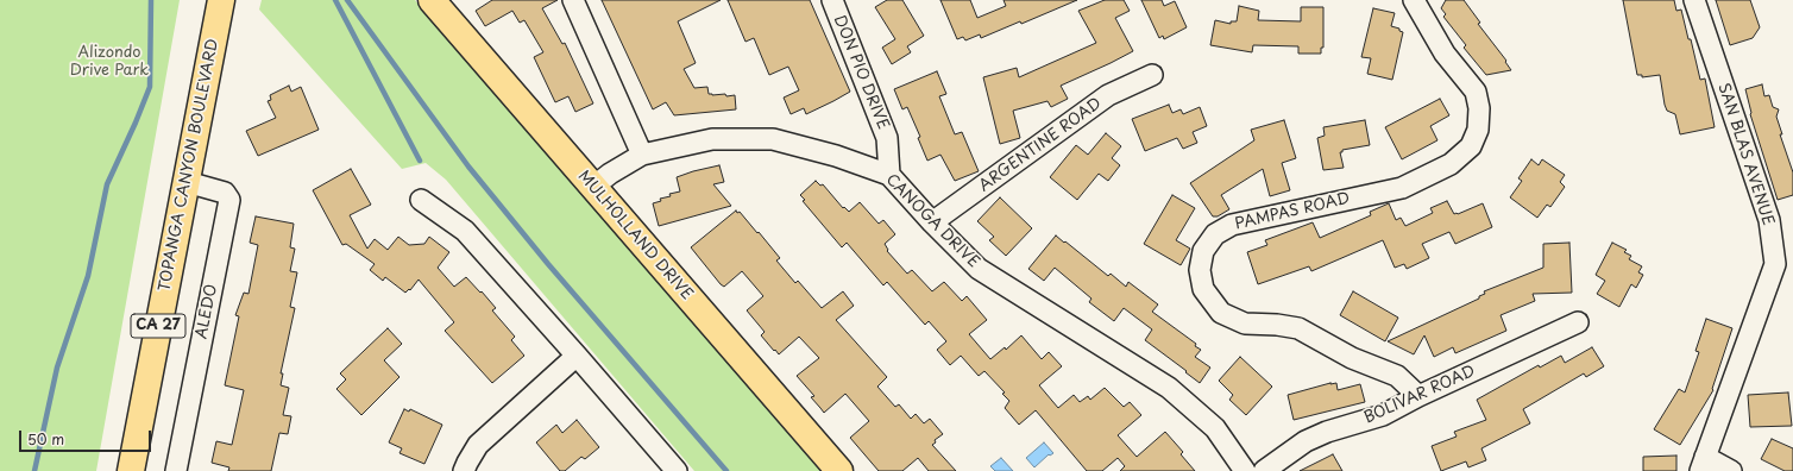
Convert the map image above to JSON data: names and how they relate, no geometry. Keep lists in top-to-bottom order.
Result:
{
  "streets": {
    "main road": ["TOPANGA CANYON BOULEVARD", "MULHOLLAND DRIVE", "CA 27"],
    "street": [
      "DON PIO DRIVE",
      "ARGENTINE ROAD",
      "SAN BLAS AVENUE",
      "PAMPAS ROAD",
      "CANOGA DRIVE",
      "ALEDO",
      "BOLIVAR ROAD"
    ]
  },
  "crossings": [
    ["DON PIO DRIVE", "CANOGA DRIVE"],
    ["ARGENTINE ROAD", "CANOGA DRIVE"],
    ["TOPANGA CANYON BOULEVARD", "ALEDO"],
    ["PAMPAS ROAD", "BOLIVAR ROAD"],
    ["CANOGA DRIVE", "MULHOLLAND DRIVE"]
  ],
  "parks": ["Alizondo Drive Park"],
  "scale_bar": "50 m"
}
